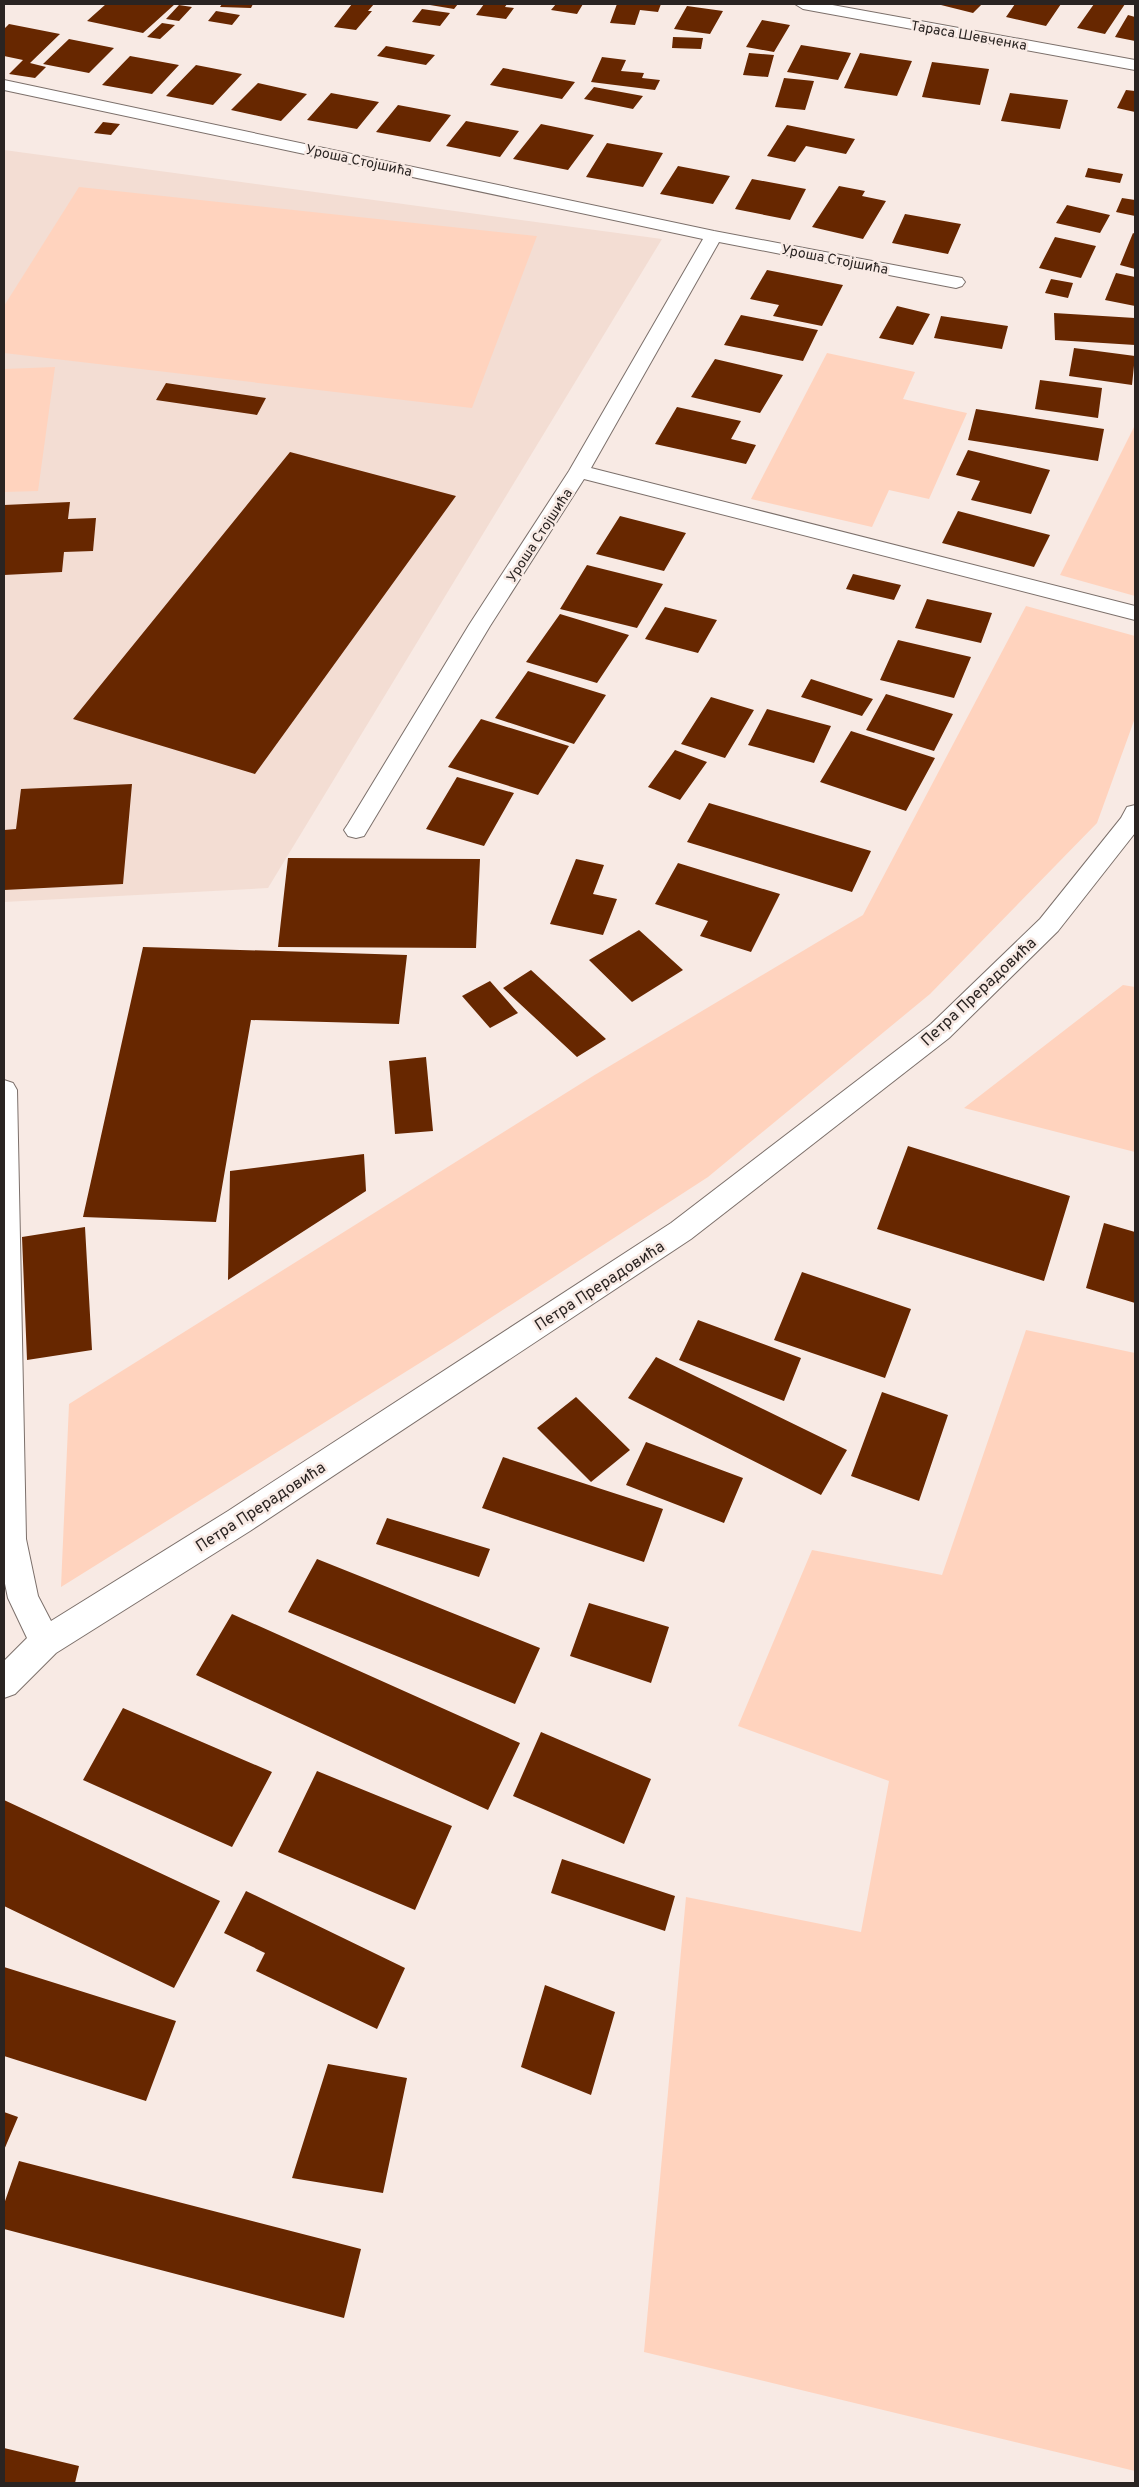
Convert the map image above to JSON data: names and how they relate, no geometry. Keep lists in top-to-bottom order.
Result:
{
  "streets": {
    "street": ["Тараса Шевченка", "Уроша Стојшића", "Петра Прерадовића"]
  }
}
